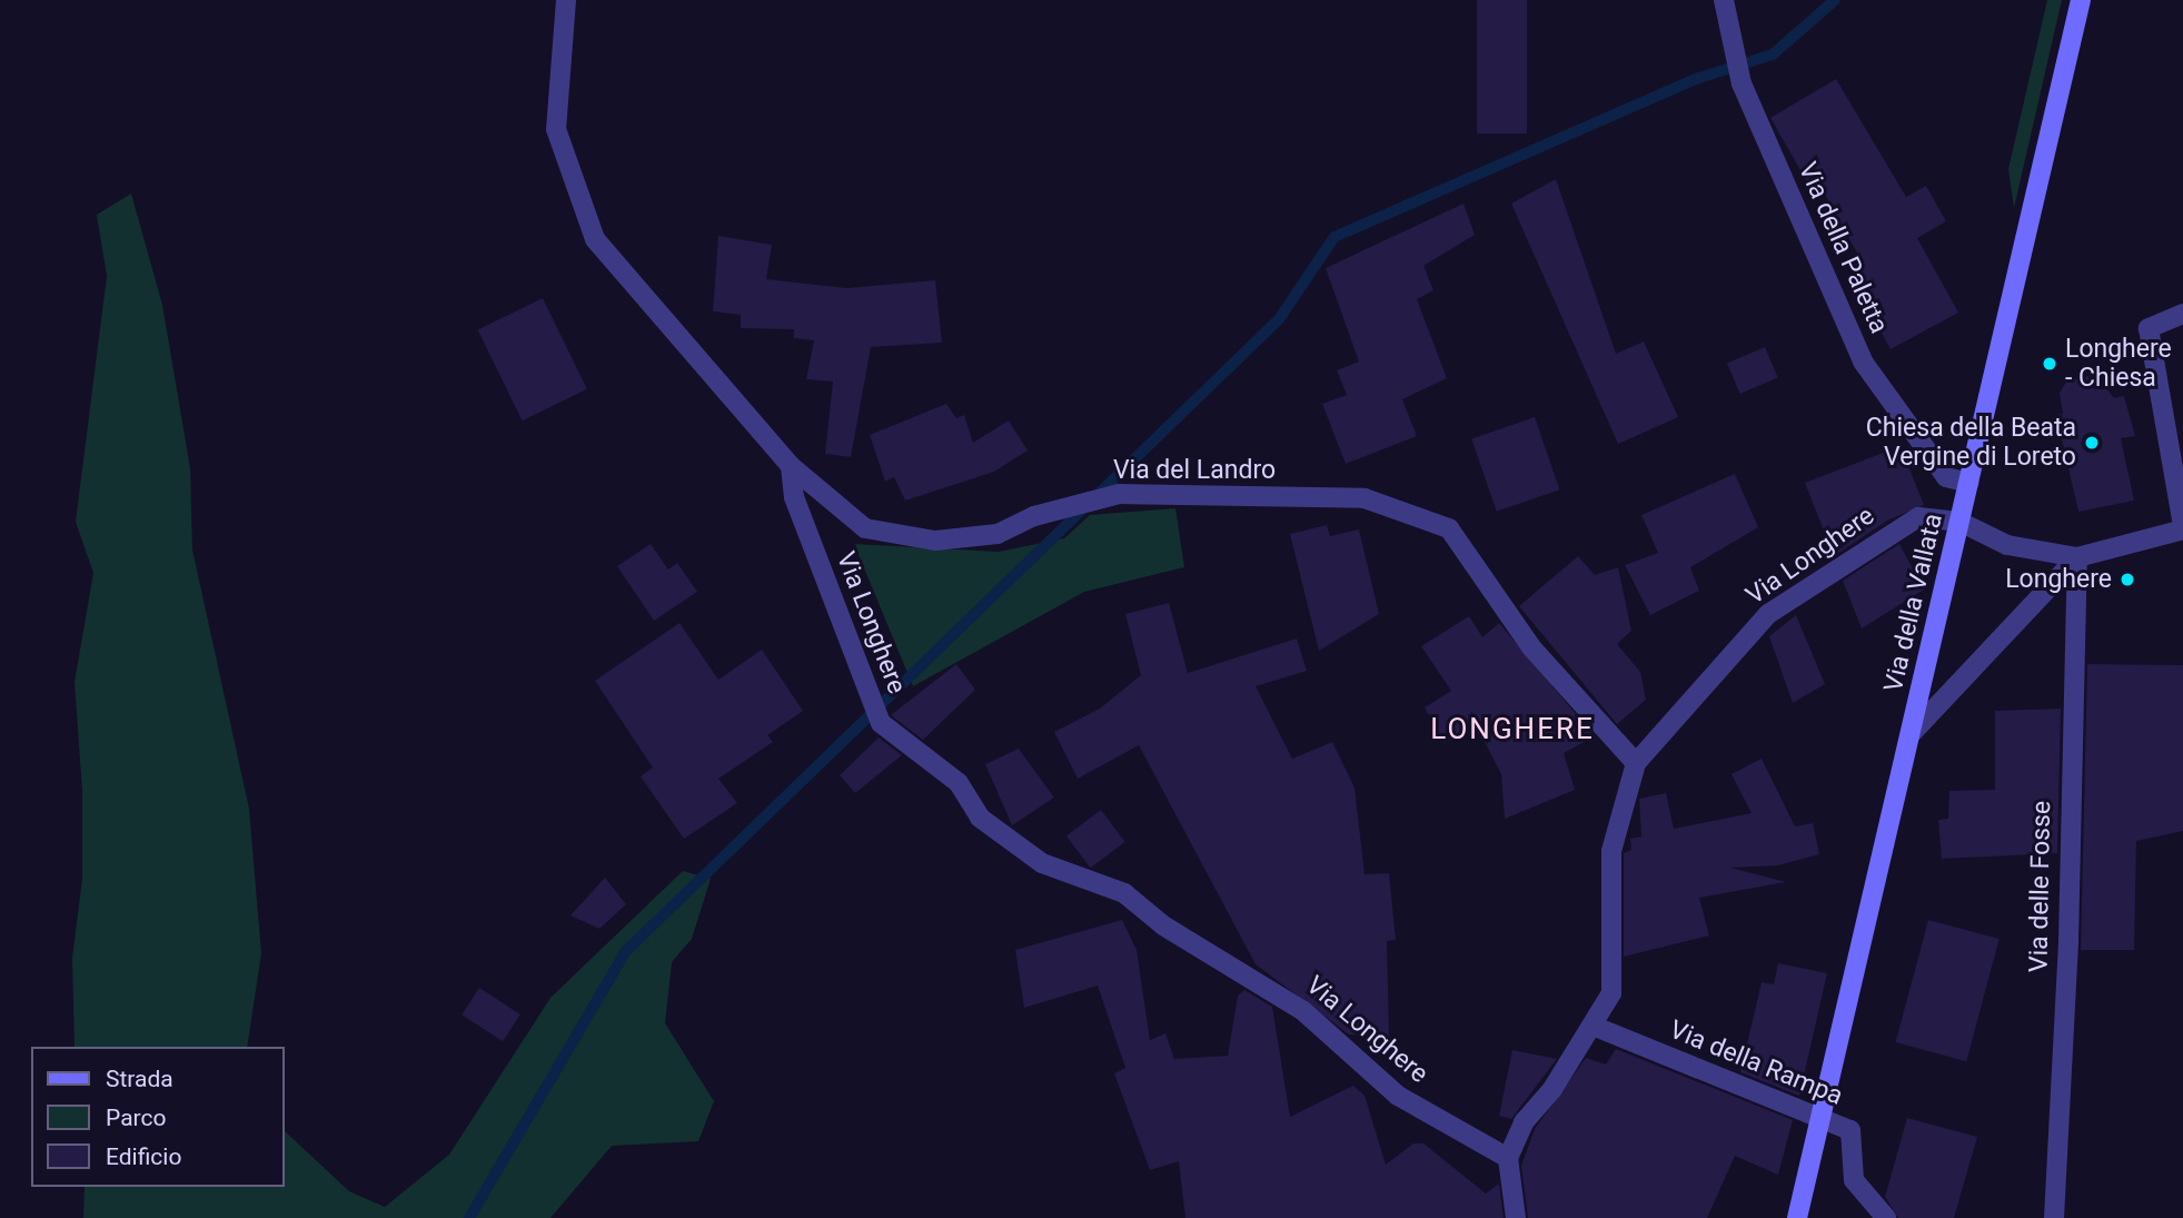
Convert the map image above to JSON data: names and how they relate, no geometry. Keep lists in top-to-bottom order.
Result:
{
  "streets": {
    "main road": ["Via della Vallata"],
    "street": [
      "Via della Paletta",
      "Via del Landro",
      "Via Longhere",
      "Via delle Fosse",
      "Via della Rampa"
    ]
  },
  "crossings": [
    ["Via della Paletta", "Via della Vallata"],
    ["Via del Landro", "Via Longhere"],
    ["Via Longhere", "Via della Vallata"],
    ["Via Longhere", "Via delle Fosse"],
    ["Via Longhere", "Via della Rampa"],
    ["Via della Vallata", "Via della Rampa"]
  ],
  "districts": ["LONGHERE"],
  "places": ["Longhere - Chiesa", "Chiesa della Beata Vergine di Loreto", "Longhere"],
  "legend": ["Strada", "Parco", "Edificio"]
}
